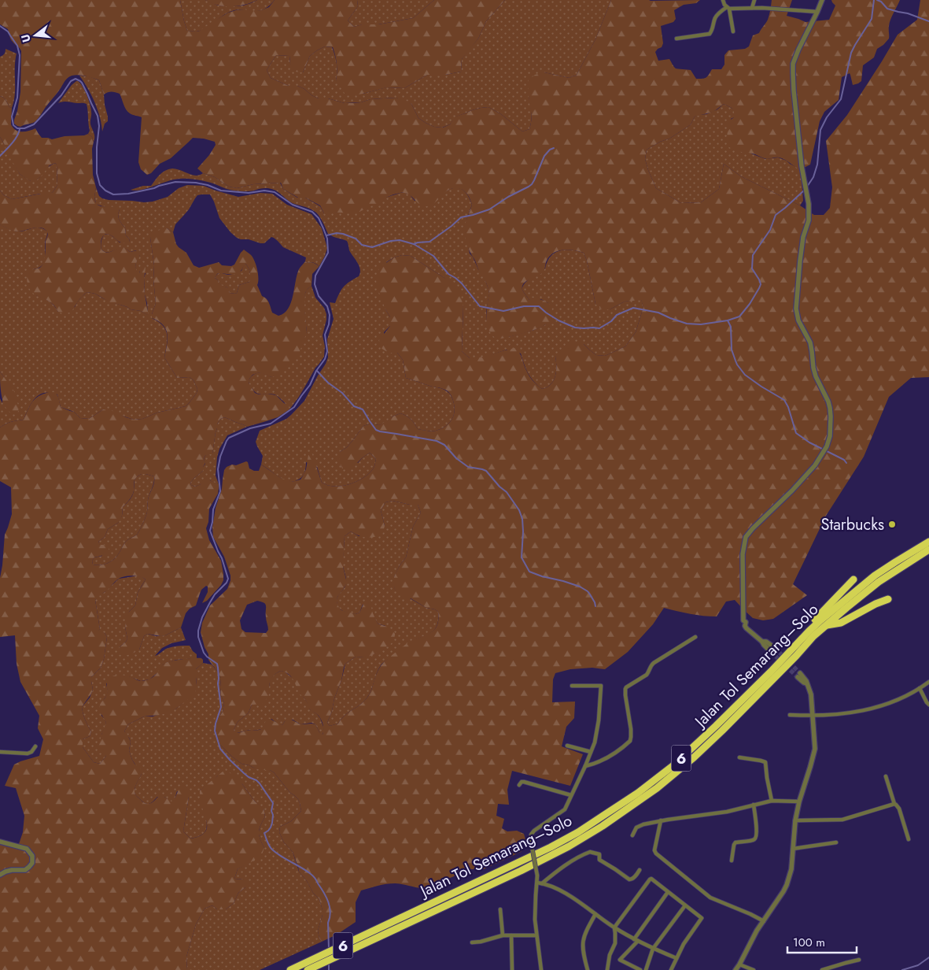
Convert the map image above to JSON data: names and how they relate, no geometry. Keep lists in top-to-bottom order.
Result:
{
  "streets": {
    "highway": ["Jalan Tol Semarang–Solo", "6"]
  },
  "places": ["Starbucks"],
  "scale_bar": "100 m",
  "north": "left"
}
